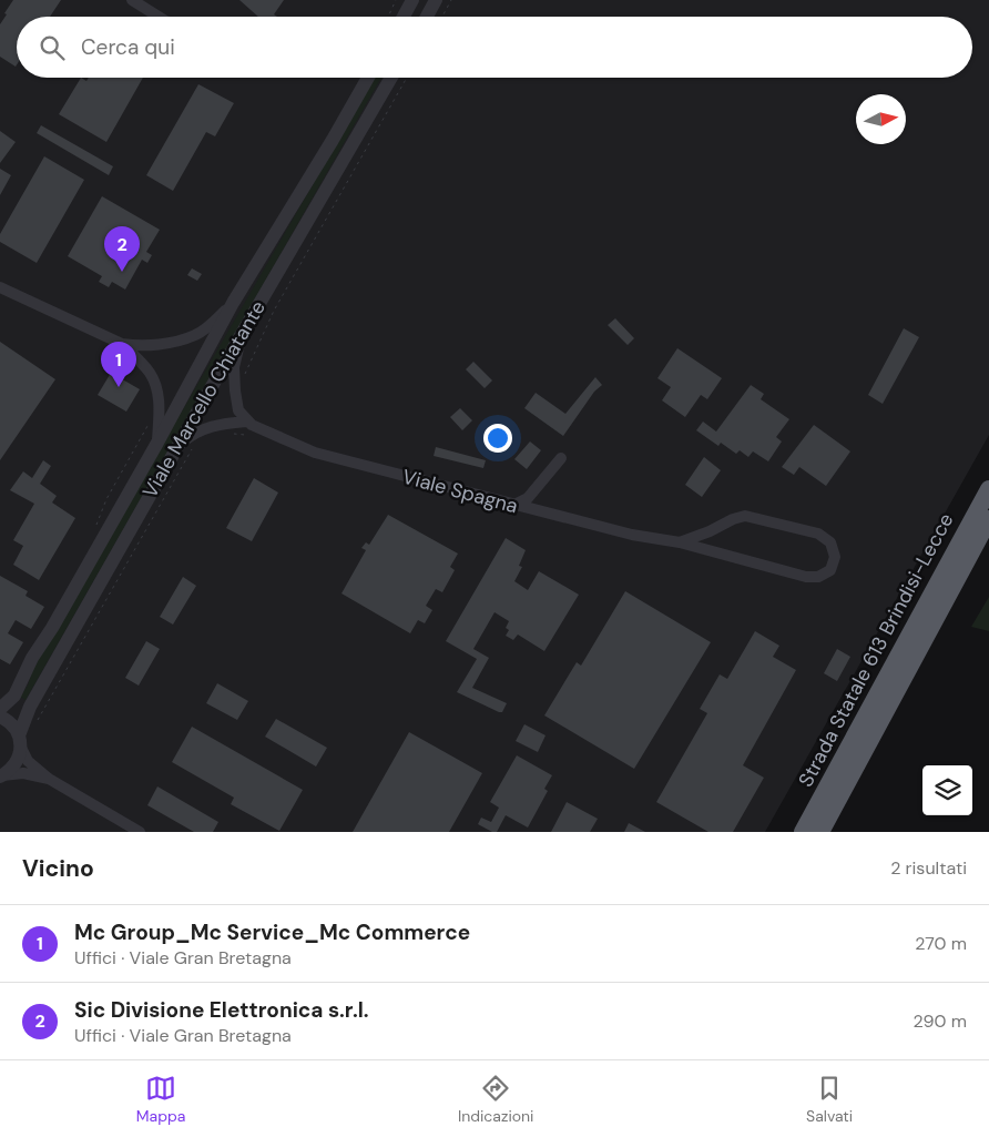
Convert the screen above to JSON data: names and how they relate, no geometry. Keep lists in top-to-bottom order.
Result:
{
  "streets": {
    "highway": ["Strada Statale 613 Brindisi-Lecce"],
    "street": ["Viale Marcello Chiatante", "Viale Spagna"]
  },
  "crossings": [
    ["Viale Marcello Chiatante", "Viale Spagna"]
  ],
  "north": "right",
  "page": {
    "search": "Cerca qui",
    "pins": ["2", "1"],
    "heading": ["Vicino", "2 risultati"],
    "list": [
      {
        "mark": "1",
        "name": "Mc Group_Mc Service_Mc Commerce",
        "note": "Uffici · Viale Gran Bretagna",
        "value": "270 m"
      },
      {
        "mark": "2",
        "name": "Sic Divisione Elettronica s.r.l.",
        "note": "Uffici · Viale Gran Bretagna",
        "value": "290 m"
      }
    ],
    "nav": ["Mappa", "Indicazioni", "Salvati"]
  }
}
